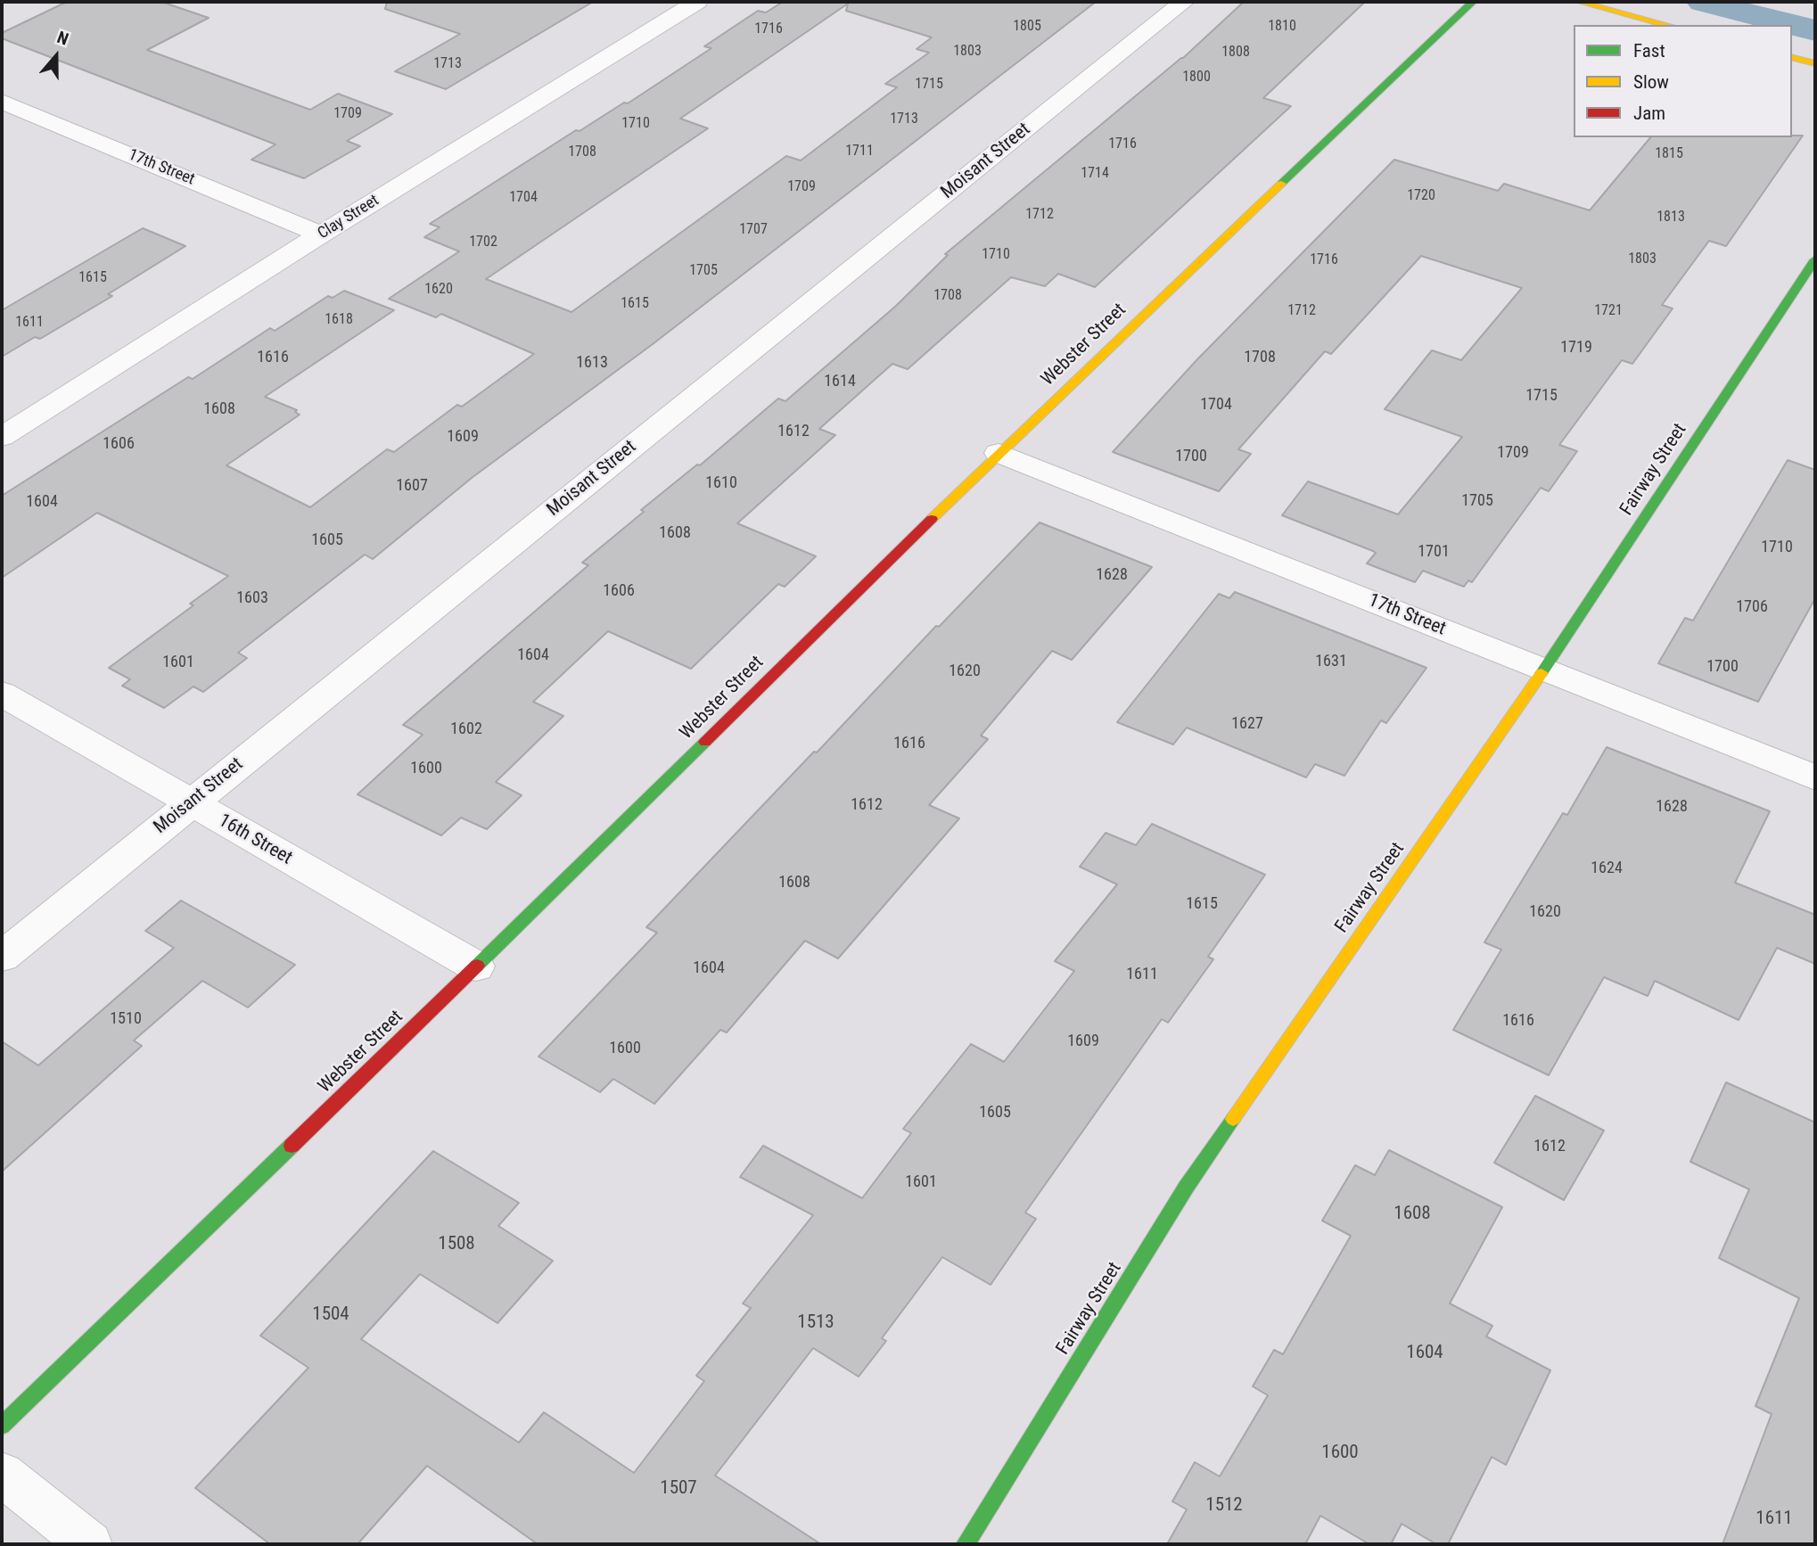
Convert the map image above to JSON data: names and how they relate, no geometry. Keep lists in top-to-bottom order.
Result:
{
  "streets": {
    "street": [
      "Moisant Street",
      "17th Street",
      "Clay Street",
      "Webster Street",
      "Fairway Street",
      "16th Street"
    ]
  },
  "crossings": [
    ["Moisant Street", "16th Street"],
    ["17th Street", "Clay Street"],
    ["17th Street", "Webster Street"],
    ["17th Street", "Fairway Street"],
    ["Webster Street", "16th Street"]
  ],
  "house_numbers": [
    "1805",
    "1810",
    "1716",
    "1803",
    "1808",
    "1713",
    "1800",
    "1715",
    "1709",
    "1713",
    "1710",
    "1716",
    "1711",
    "1708",
    "1815",
    "1714",
    "1709",
    "1720",
    "1704",
    "1712",
    "1813",
    "1707",
    "1702",
    "1710",
    "1803",
    "1716",
    "1705",
    "1615",
    "1620",
    "1708",
    "1615",
    "1712",
    "1721",
    "1618",
    "1611",
    "1719",
    "1616",
    "1708",
    "1613",
    "1614",
    "1715",
    "1704",
    "1608",
    "1612",
    "1609",
    "1606",
    "1709",
    "1700",
    "1610",
    "1607",
    "1705",
    "1604",
    "1608",
    "1605",
    "1710",
    "1701",
    "1628",
    "1606",
    "1603",
    "1706",
    "1604",
    "1631",
    "1601",
    "1700",
    "1620",
    "1627",
    "1602",
    "1616",
    "1600",
    "1612",
    "1628",
    "1624",
    "1608",
    "1615",
    "1620",
    "1604",
    "1611",
    "1510",
    "1616",
    "1609",
    "1600",
    "1605",
    "1612",
    "1601",
    "1608",
    "1508",
    "1504",
    "1513",
    "1604",
    "1600",
    "1507",
    "1512",
    "1611"
  ],
  "legend": ["Fast", "Slow", "Jam"],
  "north": "top"
}
